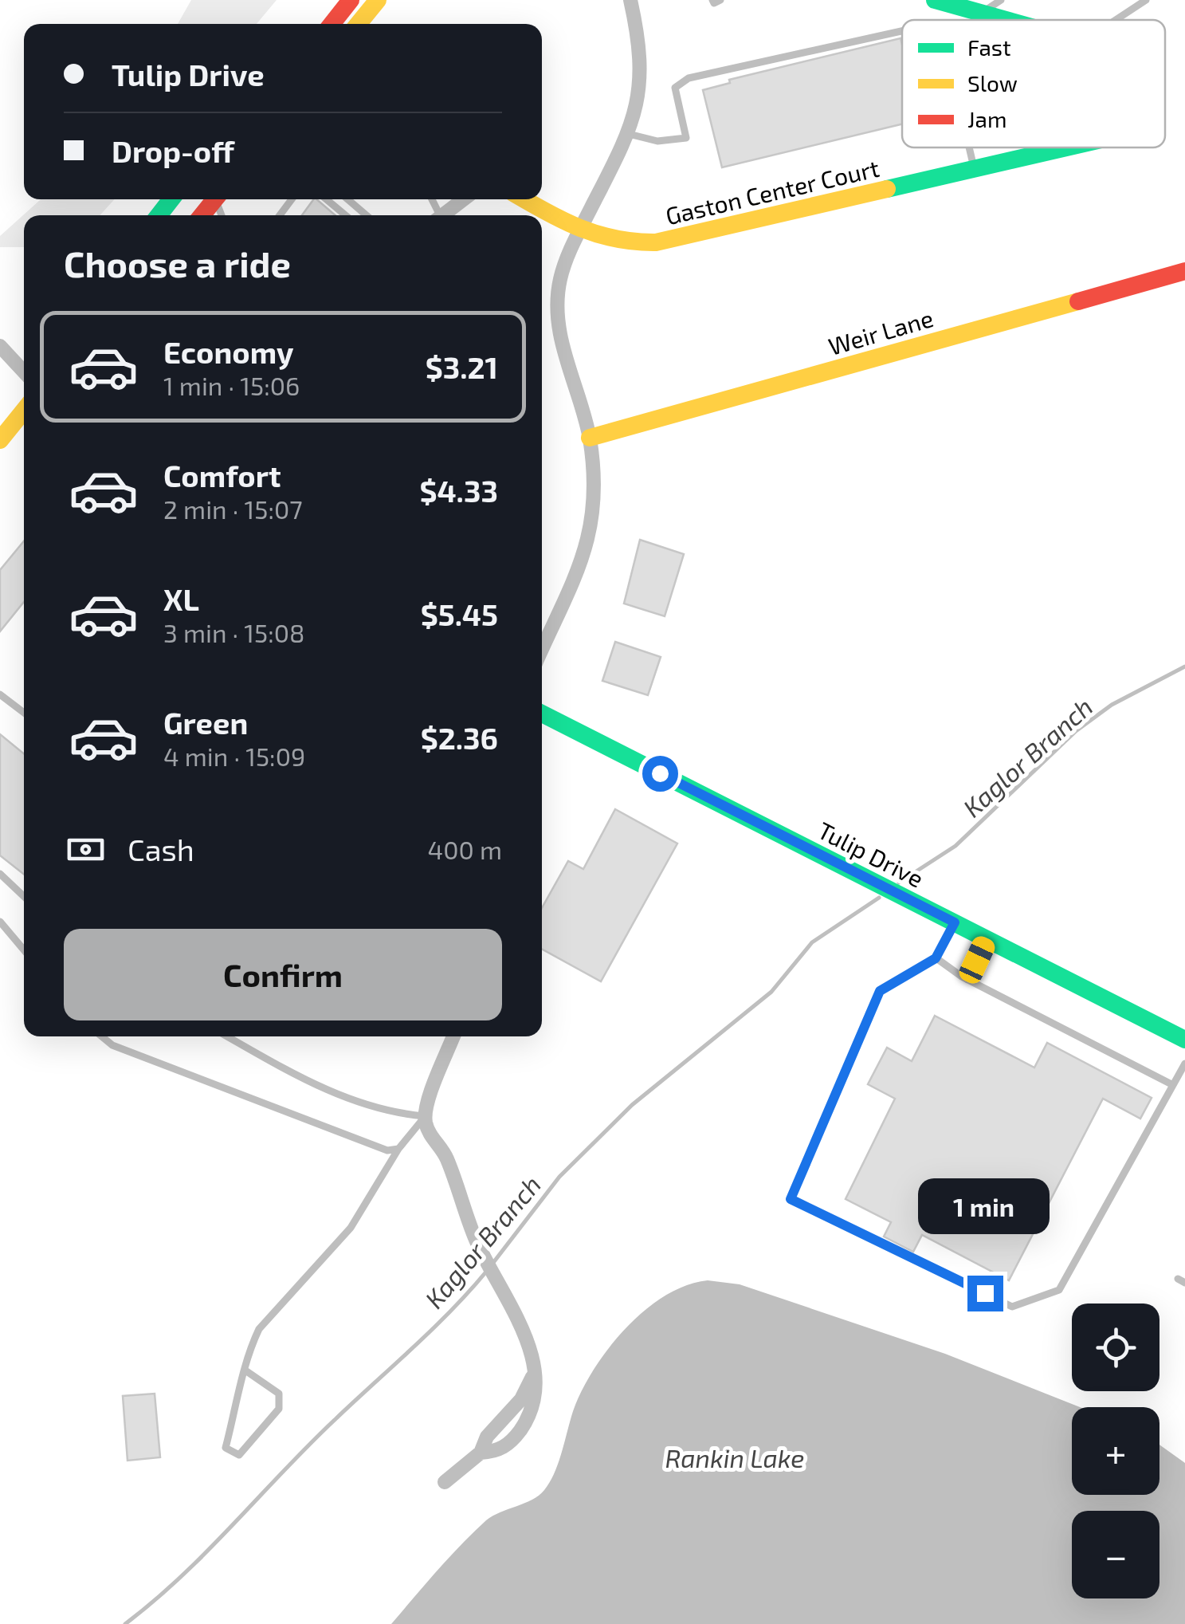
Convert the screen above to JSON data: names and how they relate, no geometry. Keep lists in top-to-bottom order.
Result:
{
  "streets": {
    "main road": ["Gaston Center Court", "Weir Lane", "Tulip Drive"]
  },
  "water": ["Kaglor Branch", "Rankin Lake"],
  "legend": ["Fast", "Slow", "Jam"],
  "page": {
    "banner": ["Tulip Drive", "Drop-off"],
    "heading": "Choose a ride",
    "list": [
      {
        "name": "Economy",
        "note": "1 min · 15:06",
        "value": "$3.21"
      },
      {
        "name": "Comfort",
        "note": "2 min · 15:07",
        "value": "$4.33"
      },
      {
        "name": "XL",
        "note": "3 min · 15:08",
        "value": "$5.45"
      },
      {
        "name": "Green",
        "note": "4 min · 15:09",
        "value": "$2.36"
      }
    ],
    "pay": ["Cash", "400 m"],
    "buttons": "Confirm",
    "bubble": "1 min",
    "map_buttons": ["+", "−"]
  }
}
